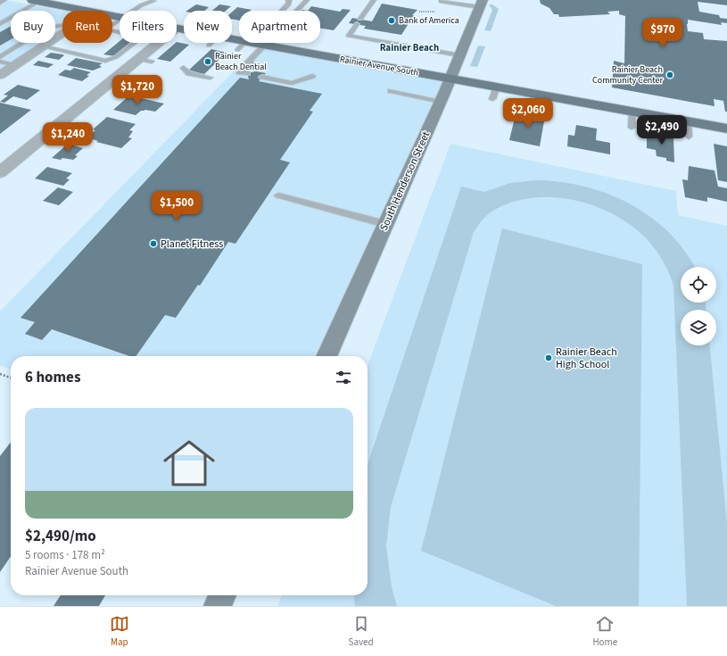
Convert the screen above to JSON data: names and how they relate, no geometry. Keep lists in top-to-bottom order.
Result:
{
  "streets": {
    "main road": ["Rainier Avenue South"],
    "street": ["South Henderson Street"]
  },
  "crossings": [
    ["Rainier Avenue South", "South Henderson Street"]
  ],
  "districts": ["Rainier Beach"],
  "places": [
    "Bank of America",
    "Rainier Beach Dential",
    "Rainier Beach Community Center",
    "Planet Fitness",
    "Rainier Beach High School"
  ],
  "page": {
    "chip": [
      "Buy",
      "Rent",
      "Filters",
      "New",
      "Apartment"
    ],
    "price": [
      "$970",
      "$1,720",
      "$2,060",
      "$2,490",
      "$1,240",
      "$1,500"
    ],
    "heading": "6 homes",
    "list": [
      {
        "name": "$2,490/mo",
        "note": "5 rooms · 178 m² · Rainier Avenue South"
      }
    ],
    "tabs": ["Map", "Saved", "Home"]
  }
}
